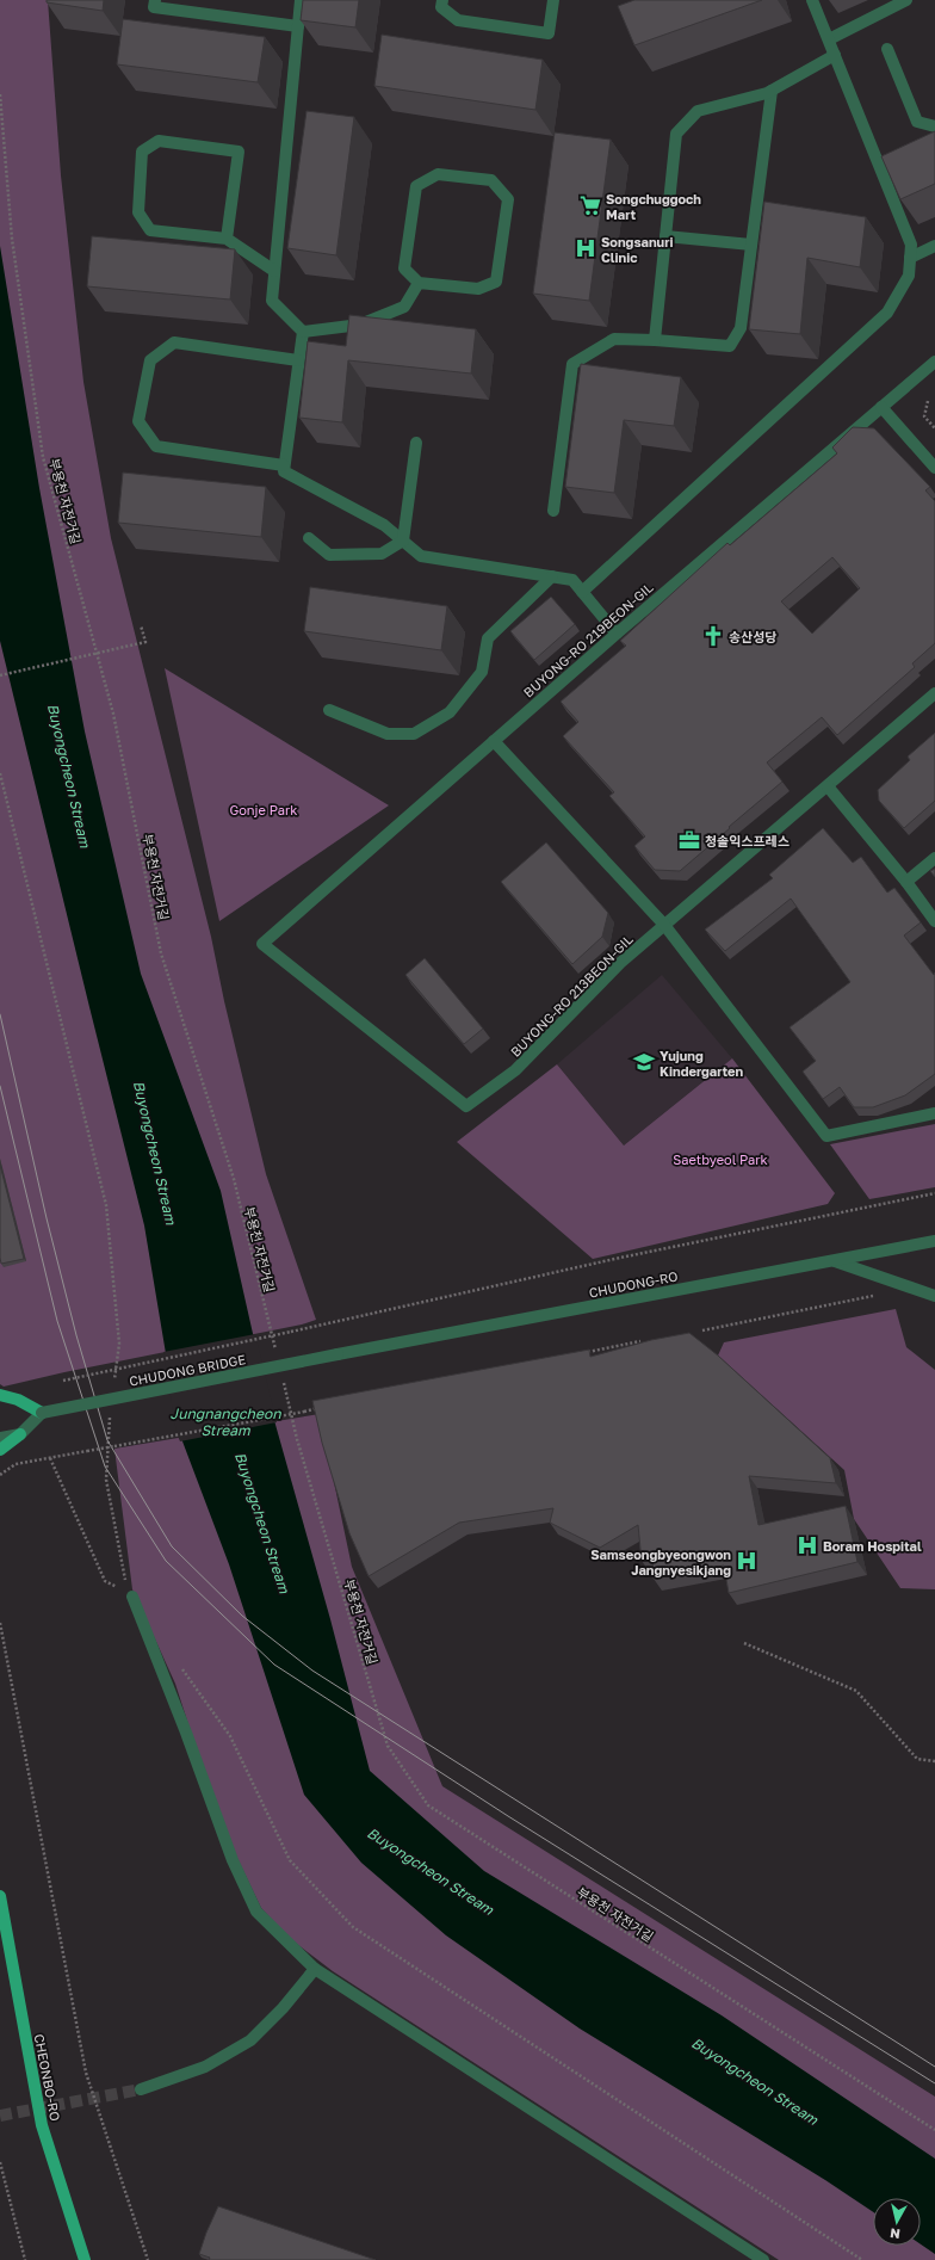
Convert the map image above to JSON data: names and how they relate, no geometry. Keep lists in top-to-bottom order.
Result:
{
  "streets": {
    "main road": ["CHEONBO-RO"],
    "street": [
      "BUYONG-RO 219BEON-GIL",
      "BUYONG-RO 213BEON-GIL",
      "CHUDONG-RO",
      "CHUDONG BRIDGE"
    ],
    "path": ["부용천 자전거길"]
  },
  "crossings": [
    ["BUYONG-RO 219BEON-GIL", "BUYONG-RO 213BEON-GIL"],
    ["CHUDONG-RO", "CHUDONG BRIDGE"]
  ],
  "water": ["Buyongcheon Stream", "Jungnangcheon Stream"],
  "parks": ["Gonje Park", "Saetbyeol Park"],
  "places": {
    "supermarket": ["Songchuggoch Mart"],
    "hospital": ["Songsanuri Clinic", "Boram Hospital", "Samseongbyeongwon Jangnyesikjang"],
    "church": ["송산성당"],
    "office": ["청솔익스프레스"],
    "school or university": ["Yujung Kindergarten"]
  },
  "north": "bottom"
}
